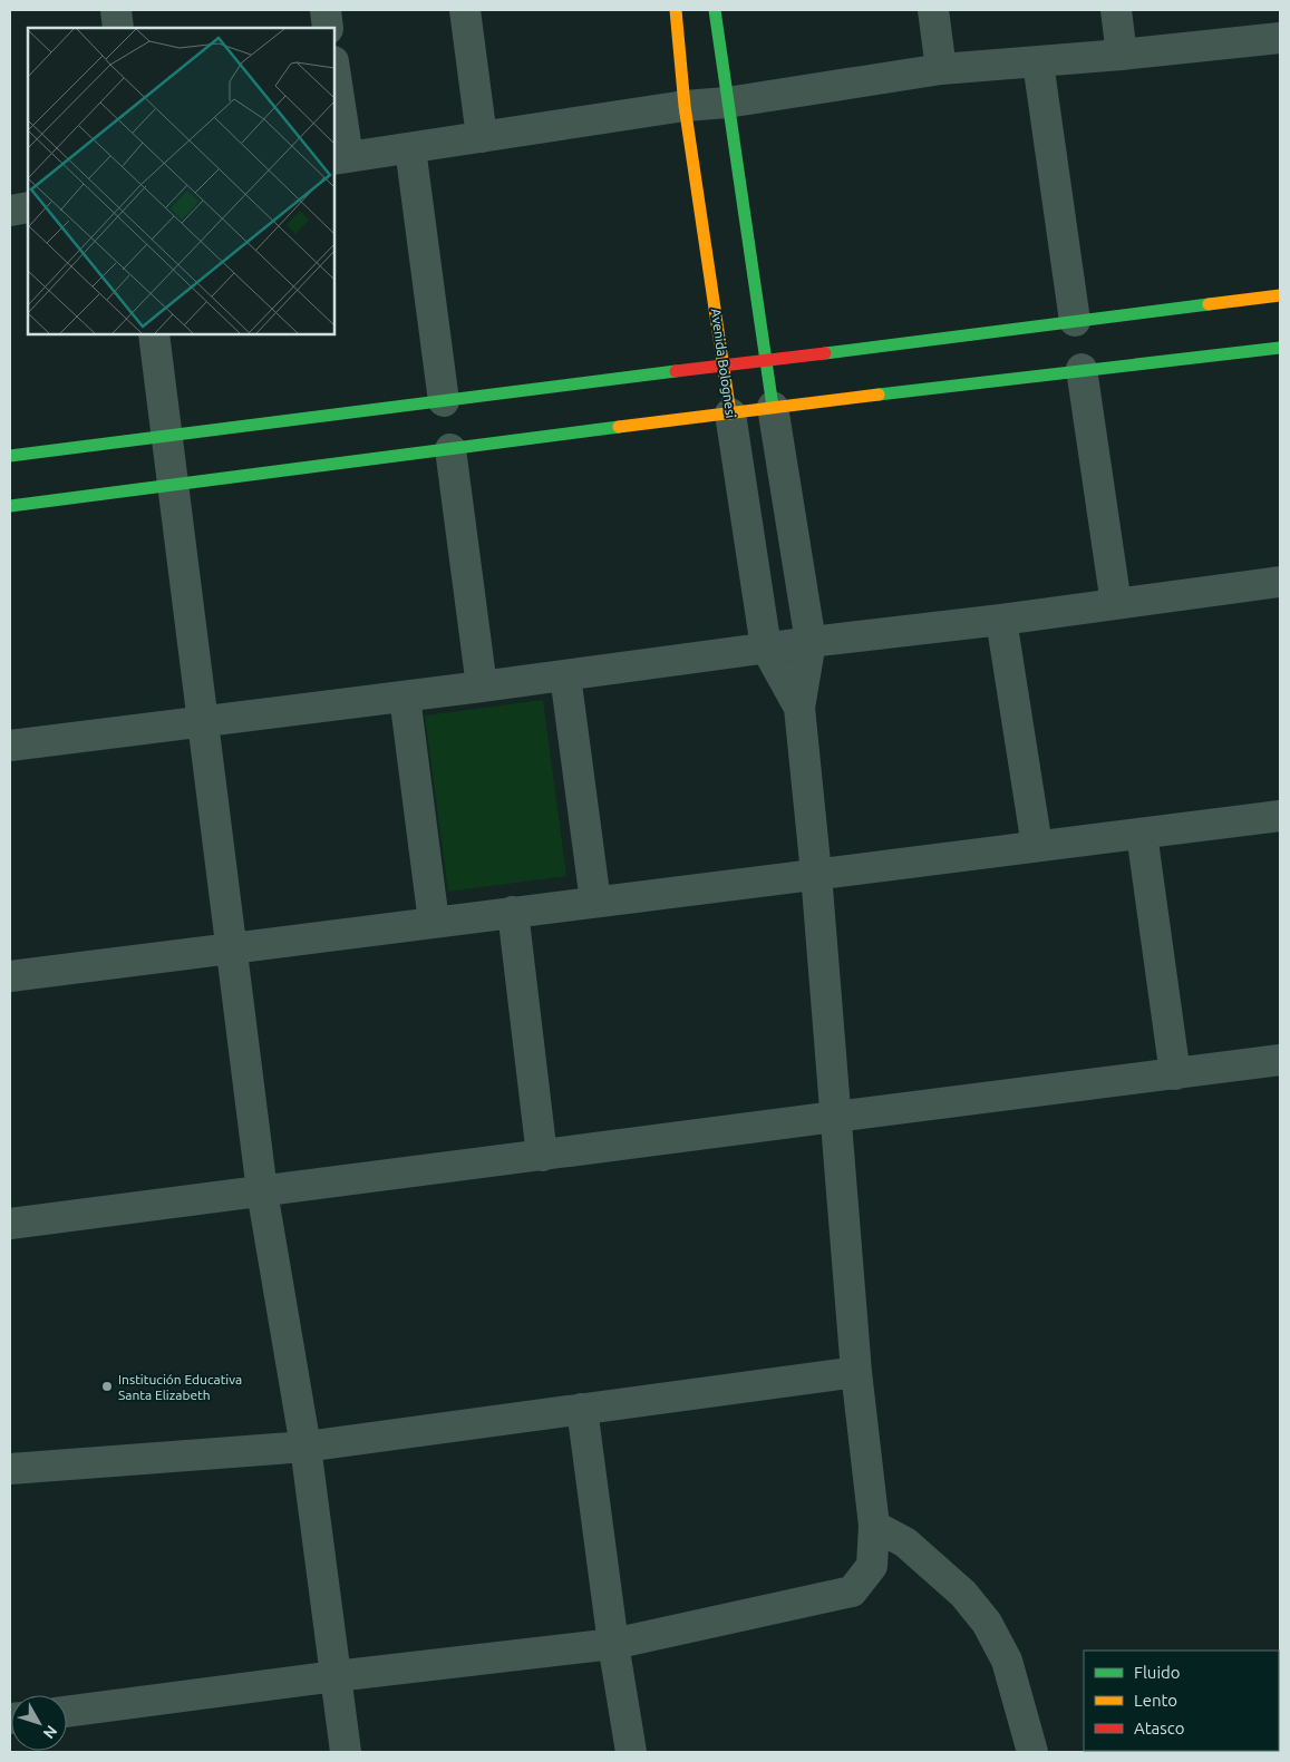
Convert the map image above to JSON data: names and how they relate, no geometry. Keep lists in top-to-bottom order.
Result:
{
  "streets": {
    "street": ["Avenida Bolognesi"]
  },
  "places": ["Institución Educativa Santa Elizabeth"],
  "legend": ["Fluido", "Lento", "Atasco"],
  "north": "bottom right"
}
